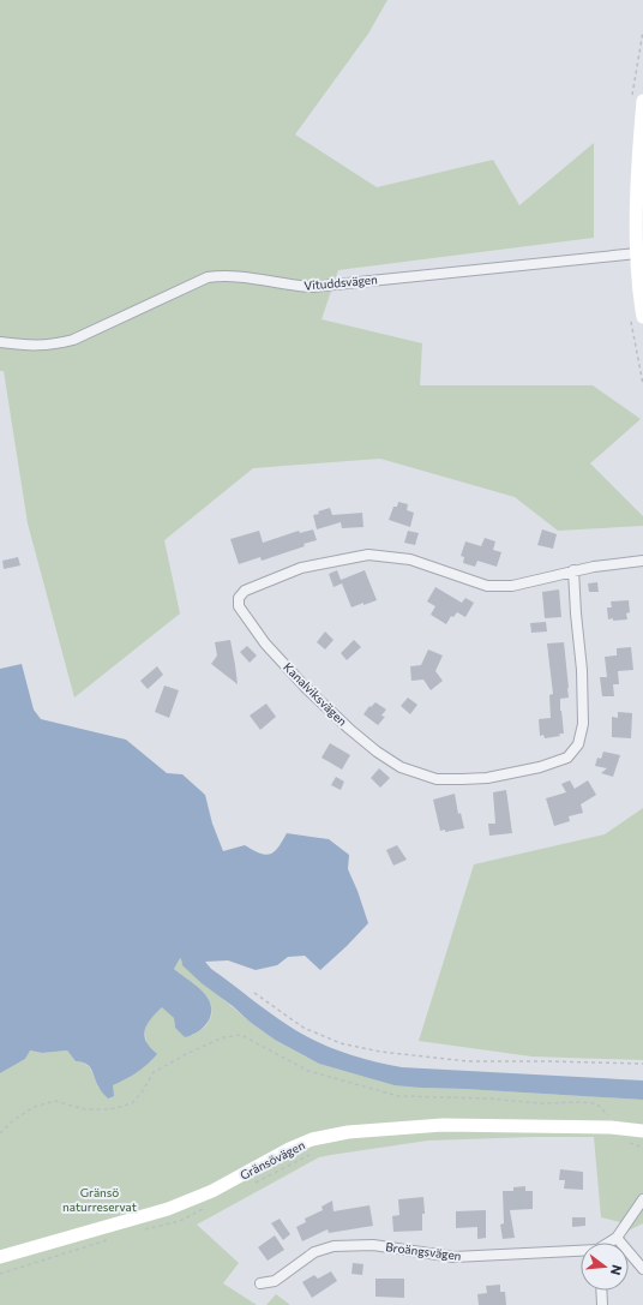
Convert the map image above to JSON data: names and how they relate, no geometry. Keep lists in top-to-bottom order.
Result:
{
  "streets": {
    "street": [
      "Vituddsvägen",
      "Kanalviksvägen",
      "Gränsövägen",
      "Broängsvägen"
    ]
  },
  "parks": ["Gränsö naturreservat"],
  "north": "right"
}
